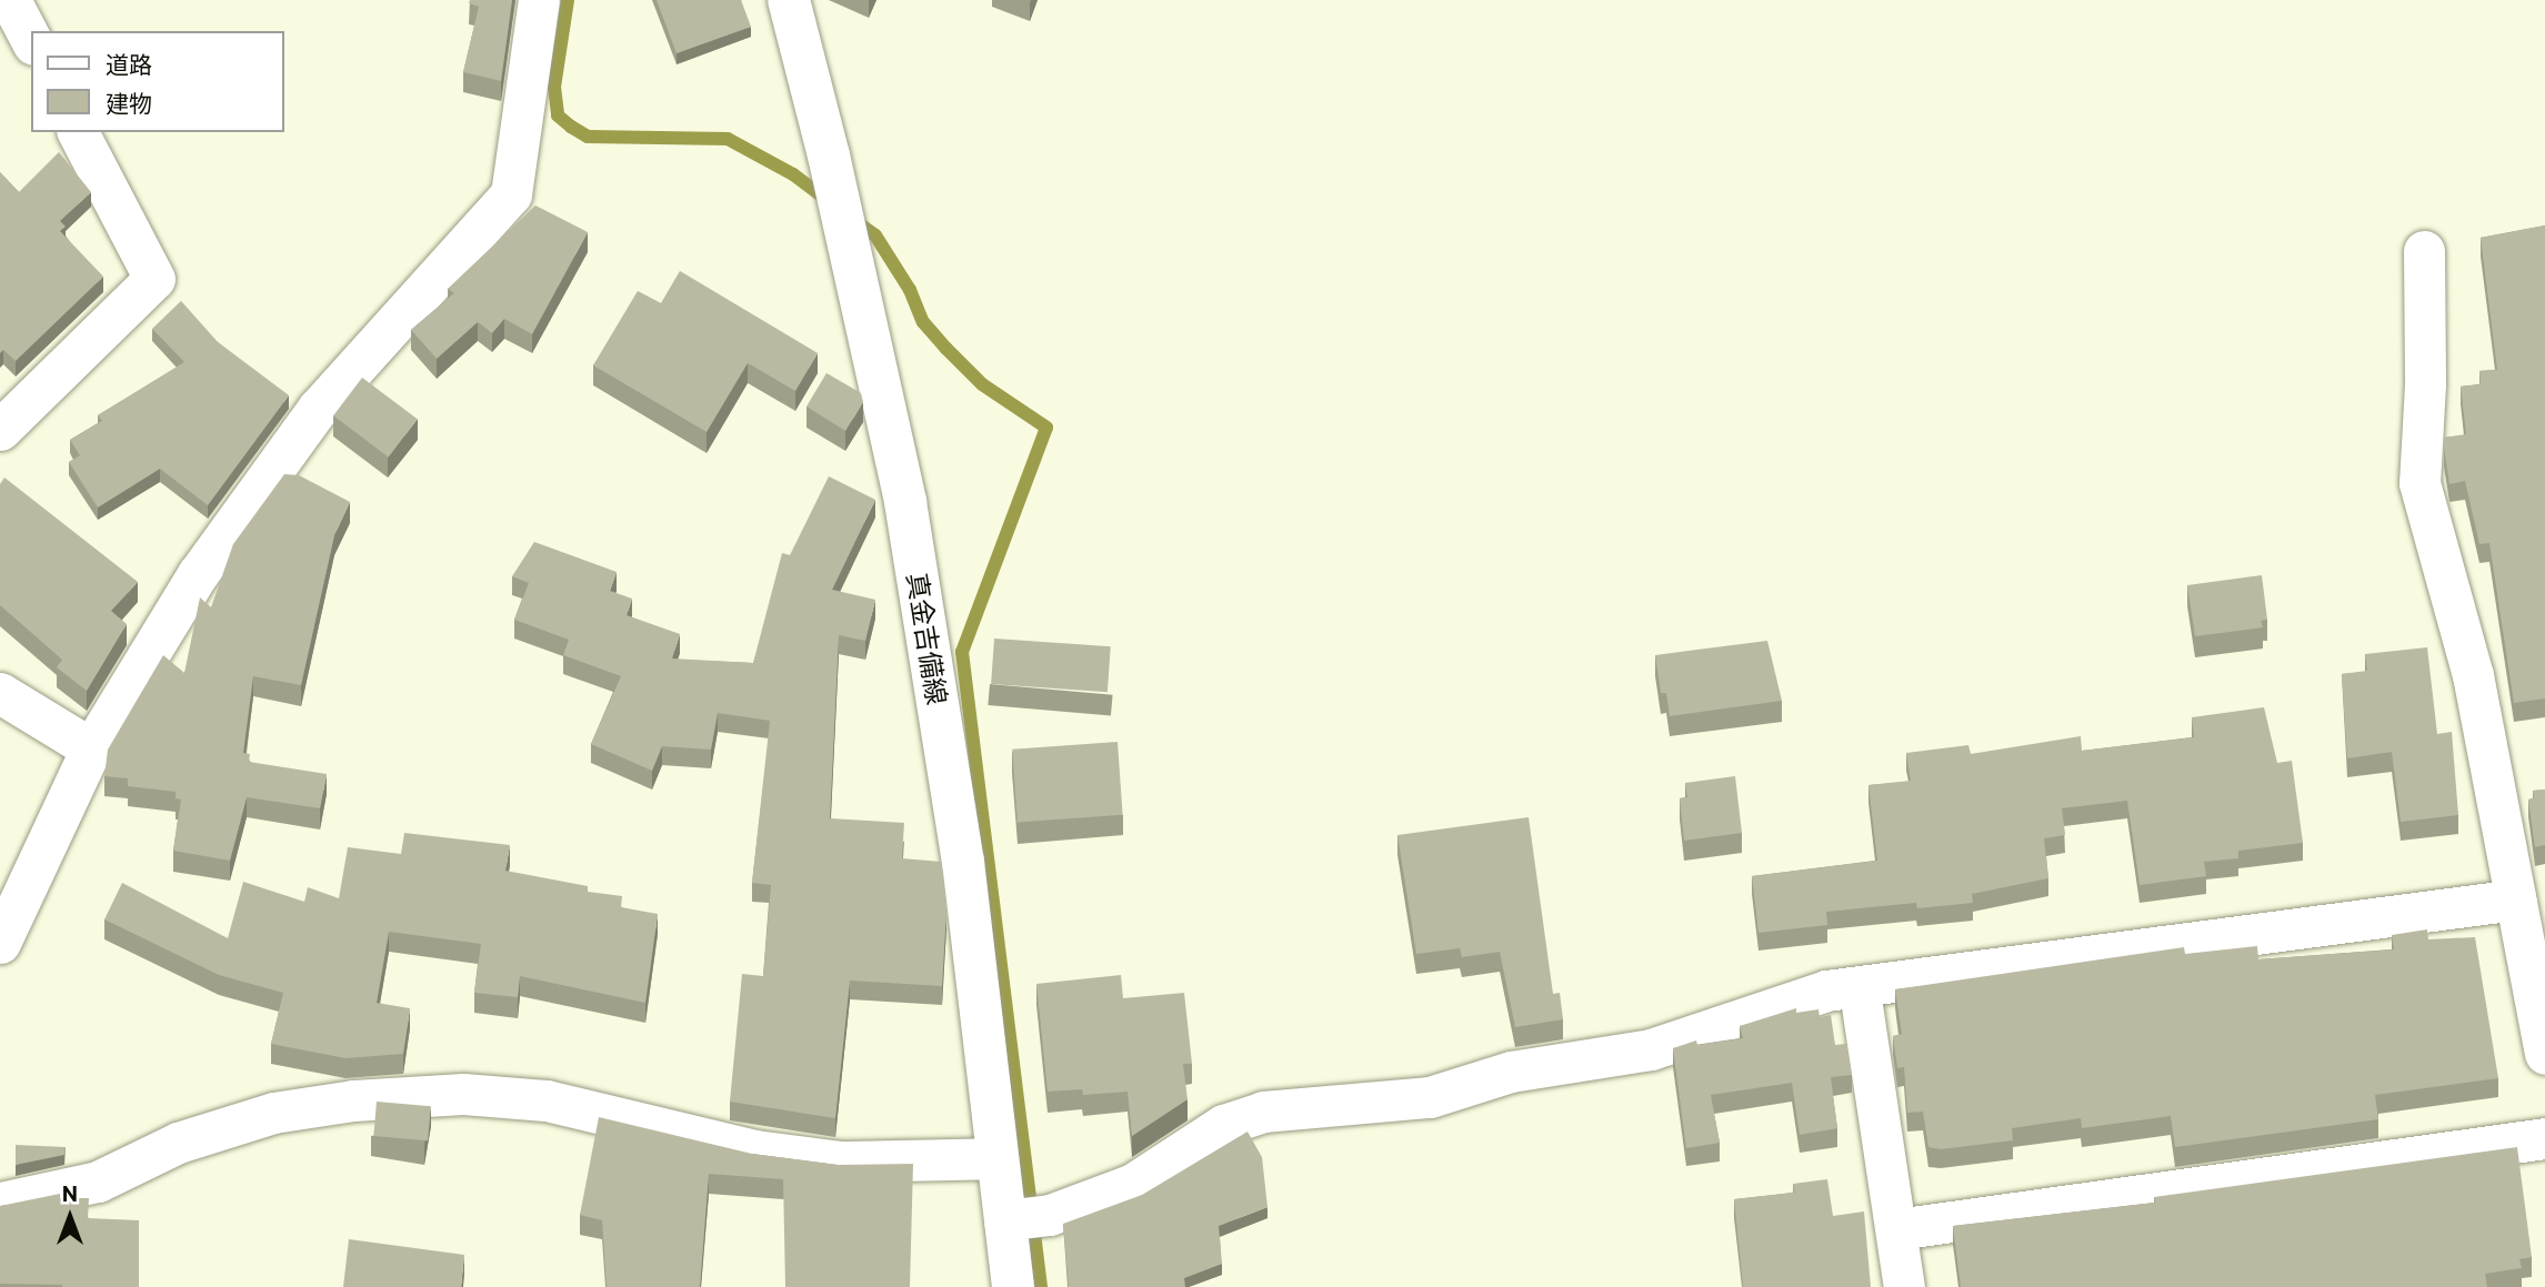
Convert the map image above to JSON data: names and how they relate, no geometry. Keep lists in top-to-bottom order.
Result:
{
  "streets": {
    "main road": ["真金吉備線"]
  },
  "legend": ["道路", "建物"],
  "north": "top"
}
